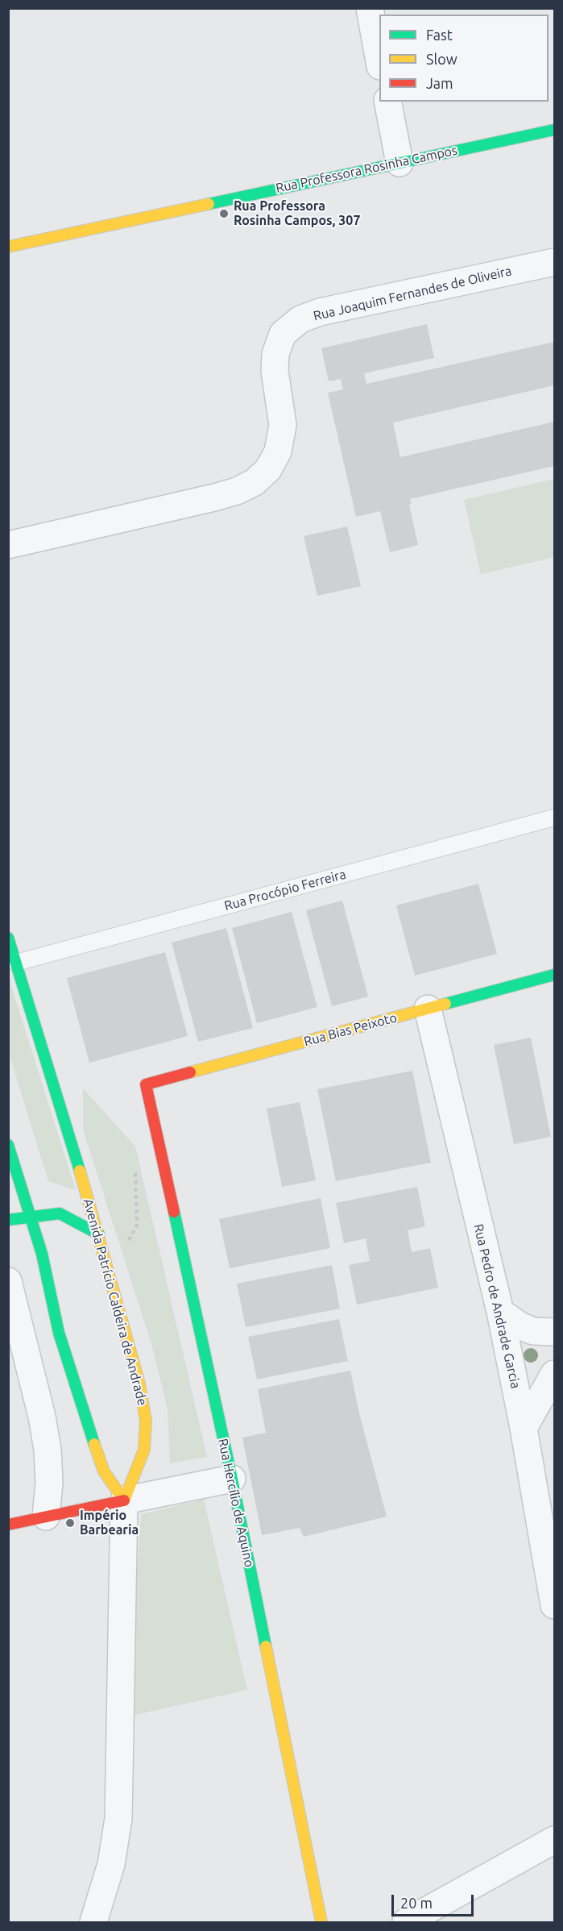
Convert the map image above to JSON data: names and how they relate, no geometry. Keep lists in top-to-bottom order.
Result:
{
  "streets": {
    "street": [
      "Rua Professora Rosinha Campos",
      "Rua Joaquim Fernandes de Oliveira",
      "Rua Bias Peixoto",
      "Avenida Patrício Caldeira de Andrade",
      "Rua Pedro de Andrade Garcia",
      "Rua Hercílio de Aquino"
    ],
    "lane": ["Rua Procópio Ferreira"]
  },
  "crossings": [
    ["Rua Procópio Ferreira", "Avenida Patrício Caldeira de Andrade"],
    ["Rua Bias Peixoto", "Rua Pedro de Andrade Garcia"],
    ["Rua Bias Peixoto", "Rua Hercílio de Aquino"]
  ],
  "places": ["Rua Professora Rosinha Campos, 307", "Império Barbearia"],
  "legend": ["Fast", "Slow", "Jam"],
  "scale_bar": "20 m"
}
